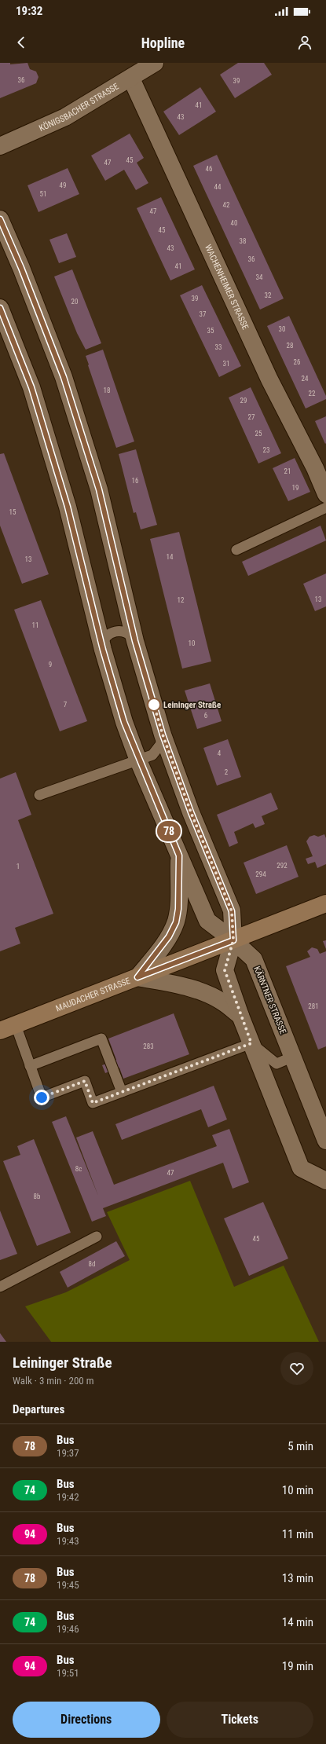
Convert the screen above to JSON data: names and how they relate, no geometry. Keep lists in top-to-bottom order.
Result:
{
  "streets": {
    "main road": ["MAUDACHER STRASSE"],
    "street": ["KÖNIGSBACHER STRASSE", "WACHENHEIMER STRASSE", "KÄRNTNER STRASSE"]
  },
  "crossings": [
    ["KÖNIGSBACHER STRASSE", "WACHENHEIMER STRASSE"],
    ["MAUDACHER STRASSE", "KÄRNTNER STRASSE"]
  ],
  "places": ["Leininger Straße"],
  "lines": ["bus line 78"],
  "house_numbers": [
    "36",
    "39",
    "41",
    "43",
    "45",
    "47",
    "46",
    "49",
    "44",
    "51",
    "42",
    "47",
    "40",
    "45",
    "38",
    "43",
    "36",
    "41",
    "34",
    "32",
    "39",
    "20",
    "37",
    "30",
    "35",
    "28",
    "33",
    "26",
    "31",
    "24",
    "18",
    "22",
    "29",
    "27",
    "25",
    "23",
    "21",
    "16",
    "19",
    "15",
    "14",
    "13",
    "13",
    "12",
    "11",
    "10",
    "9",
    "7",
    "6",
    "4",
    "2",
    "292",
    "1",
    "294",
    "281",
    "283",
    "8c",
    "47",
    "8b",
    "45",
    "8d"
  ],
  "page": {
    "status": "19:32",
    "header": "Hopline",
    "on_map": "78",
    "heading": [
      ["Leininger Straße", "Walk · 3 min · 200 m"],
      "Departures"
    ],
    "list": [
      {
        "mark": "78",
        "name": "Bus",
        "note": "19:37",
        "value": "5 min"
      },
      {
        "mark": "74",
        "name": "Bus",
        "note": "19:42",
        "value": "10 min"
      },
      {
        "mark": "94",
        "name": "Bus",
        "note": "19:43",
        "value": "11 min"
      },
      {
        "mark": "78",
        "name": "Bus",
        "note": "19:45",
        "value": "13 min"
      },
      {
        "mark": "74",
        "name": "Bus",
        "note": "19:46",
        "value": "14 min"
      },
      {
        "mark": "94",
        "name": "Bus",
        "note": "19:51",
        "value": "19 min"
      }
    ],
    "buttons": ["Directions", "Tickets"]
  }
}
